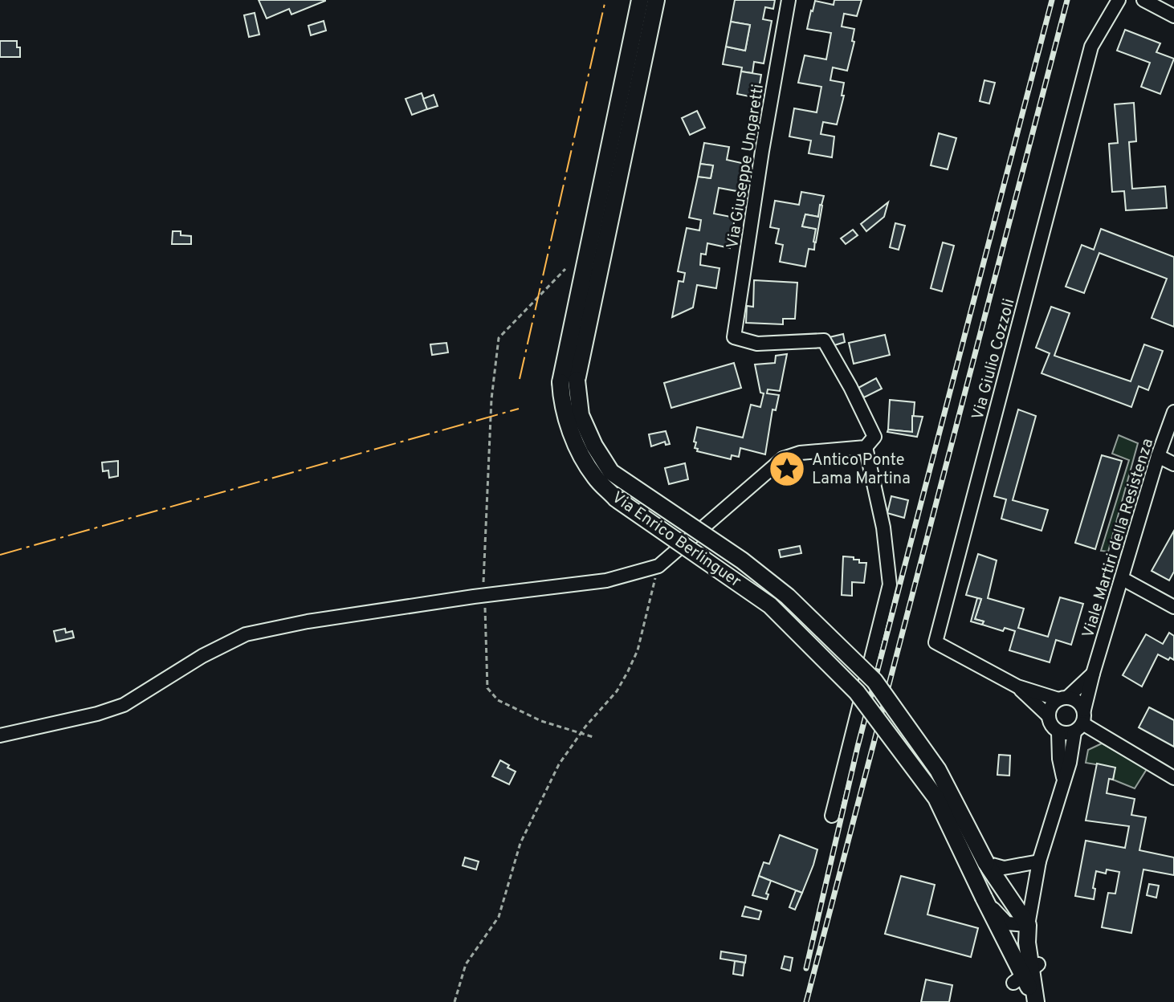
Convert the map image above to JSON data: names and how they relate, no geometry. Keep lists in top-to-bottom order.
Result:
{
  "streets": {
    "main road": ["Via Enrico Berlinguer"],
    "street": ["Via Giuseppe Ungaretti", "Via Giulio Cozzoli", "Viale Martiri della Resistenza"]
  },
  "crossings": [
    ["Via Giulio Cozzoli", "Viale Martiri della Resistenza"]
  ],
  "places": {
    "place": ["Antico Ponte Lama Martina"]
  }
}
